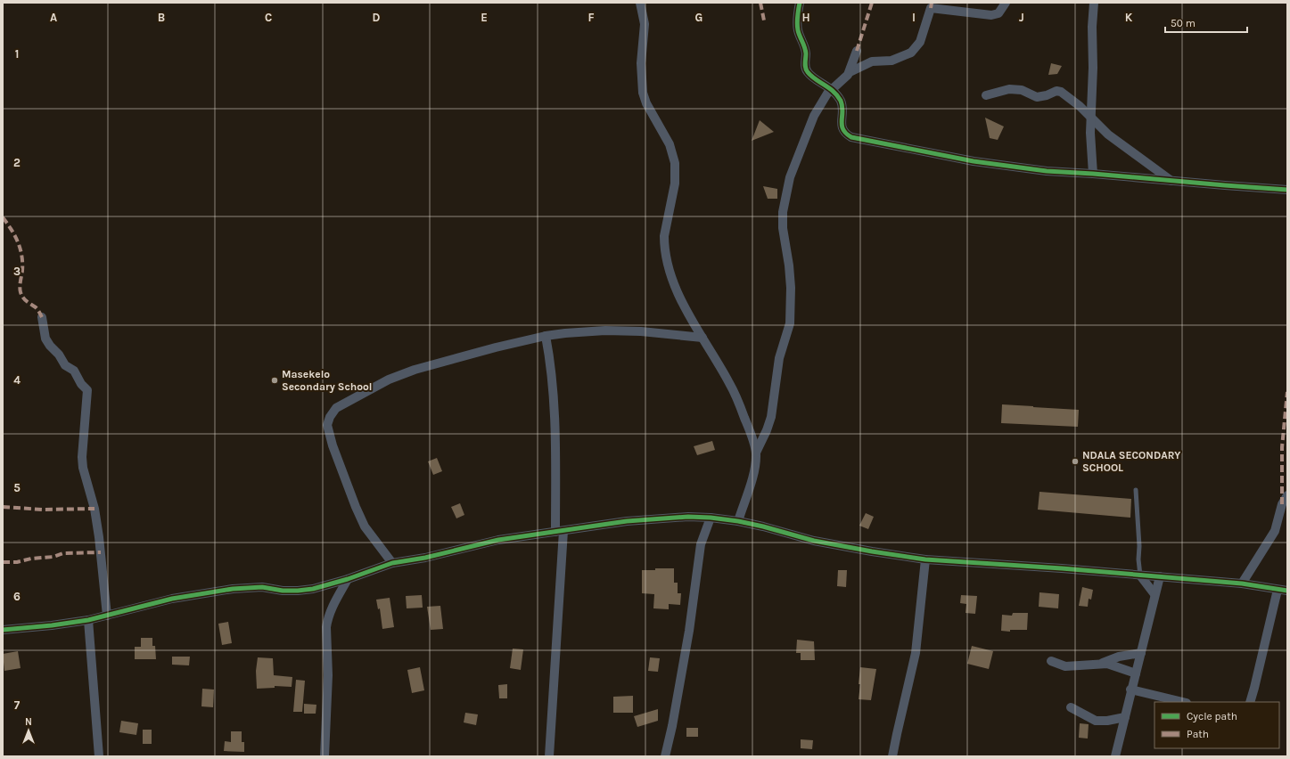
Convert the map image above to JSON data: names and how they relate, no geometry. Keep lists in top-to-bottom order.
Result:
{
  "places": ["Masekelo Secondary School", "NDALA SECONDARY SCHOOL"],
  "legend": ["Cycle path", "Path"],
  "scale_bar": "50 m",
  "north": "top",
  "grid": {
    "columns": [
      "A",
      "B",
      "C",
      "D",
      "E",
      "F",
      "G",
      "H",
      "I",
      "J",
      "K"
    ],
    "rows": [
      "1",
      "2",
      "3",
      "4",
      "5",
      "6",
      "7"
    ]
  }
}
